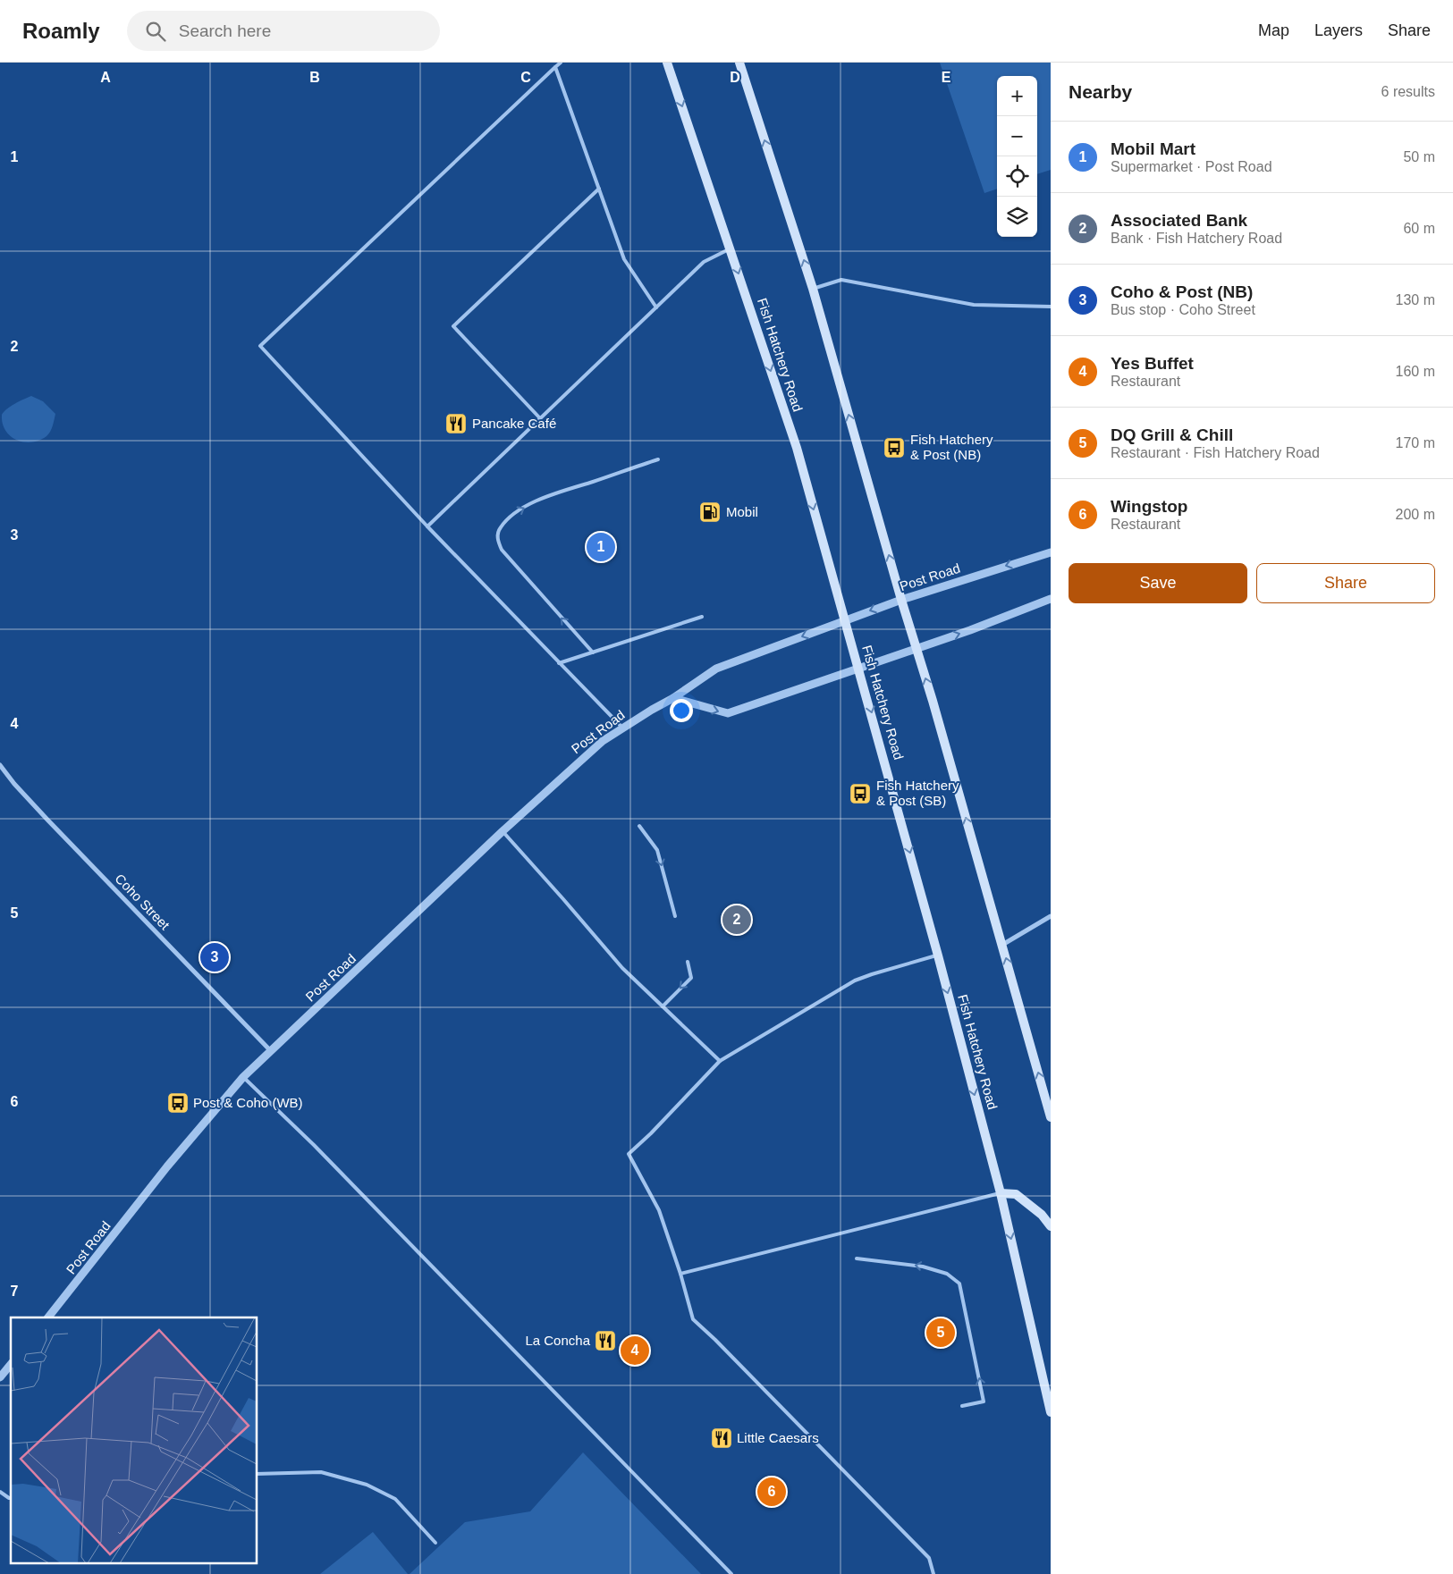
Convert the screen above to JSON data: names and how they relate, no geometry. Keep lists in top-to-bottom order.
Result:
{
  "streets": {
    "main road": ["Fish Hatchery Road"],
    "street": ["Post Road", "Coho Street"]
  },
  "crossings": [
    ["Fish Hatchery Road", "Post Road"],
    ["Post Road", "Coho Street"]
  ],
  "places": {
    "restaurant": ["Pancake Café", "La Concha", "Little Caesars"],
    "bus stop": ["Fish Hatchery & Post (NB)", "Fish Hatchery & Post (SB)", "Post & Coho (WB)"],
    "fuel station": ["Mobil"]
  },
  "page": {
    "header": "Roamly",
    "search": "Search here",
    "nav": ["Map", "Layers", "Share"],
    "heading": ["Nearby", "6 results"],
    "map_buttons": ["+", "−"],
    "list": [
      {
        "mark": "1",
        "name": "Mobil Mart",
        "note": "Supermarket · Post Road",
        "value": "50 m"
      },
      {
        "mark": "2",
        "name": "Associated Bank",
        "note": "Bank · Fish Hatchery Road",
        "value": "60 m"
      },
      {
        "mark": "3",
        "name": "Coho & Post (NB)",
        "note": "Bus stop · Coho Street",
        "value": "130 m"
      },
      {
        "mark": "4",
        "name": "Yes Buffet",
        "note": "Restaurant",
        "value": "160 m"
      },
      {
        "mark": "5",
        "name": "DQ Grill & Chill",
        "note": "Restaurant · Fish Hatchery Road",
        "value": "170 m"
      },
      {
        "mark": "6",
        "name": "Wingstop",
        "note": "Restaurant",
        "value": "200 m"
      }
    ],
    "pins": [
      "1",
      "2",
      "3",
      "5",
      "4",
      "6"
    ],
    "buttons": ["Save", "Share"]
  },
  "grid": {
    "columns": [
      "A",
      "B",
      "C",
      "D",
      "E"
    ],
    "rows": [
      "1",
      "2",
      "3",
      "4",
      "5",
      "6",
      "7"
    ]
  }
}
